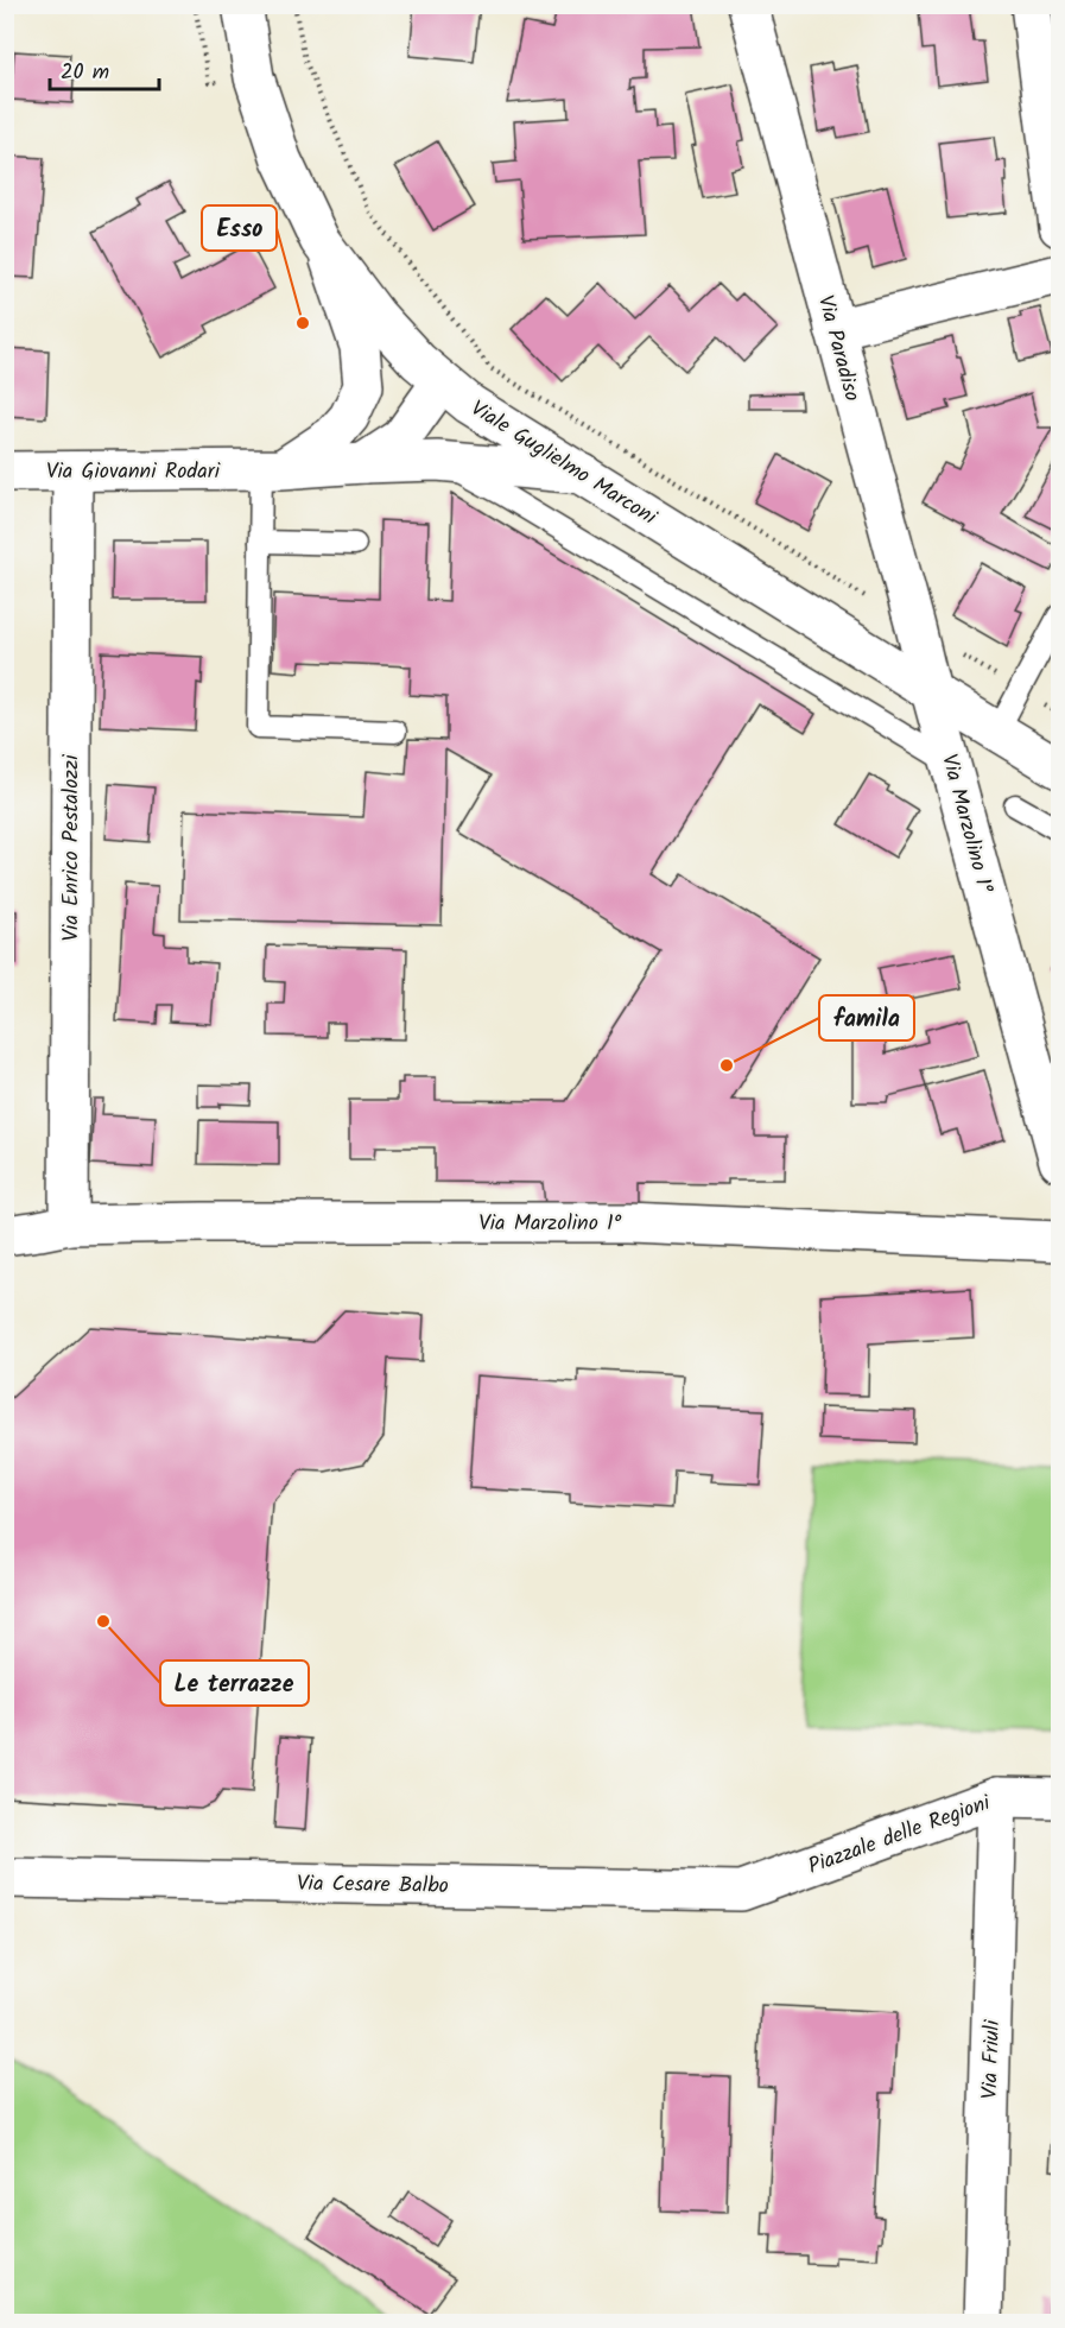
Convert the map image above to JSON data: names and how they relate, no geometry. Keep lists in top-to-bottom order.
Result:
{
  "streets": {
    "street": [
      "Via Paradiso",
      "Viale Guglielmo Marconi",
      "Via Giovanni Rodari",
      "Via Marzolino 1°",
      "Via Enrico Pestalozzi",
      "Piazzale delle Regioni",
      "Via Cesare Balbo",
      "Via Friuli"
    ]
  },
  "crossings": [
    ["Via Paradiso", "Viale Guglielmo Marconi"],
    ["Via Paradiso", "Via Marzolino 1°"],
    ["Viale Guglielmo Marconi", "Via Giovanni Rodari"],
    ["Viale Guglielmo Marconi", "Via Marzolino 1°"],
    ["Via Giovanni Rodari", "Via Enrico Pestalozzi"],
    ["Via Marzolino 1°", "Via Enrico Pestalozzi"],
    ["Piazzale delle Regioni", "Via Cesare Balbo"],
    ["Piazzale delle Regioni", "Via Friuli"]
  ],
  "places": ["Esso", "famila", "Le terrazze"],
  "scale_bar": "20 m"
}
